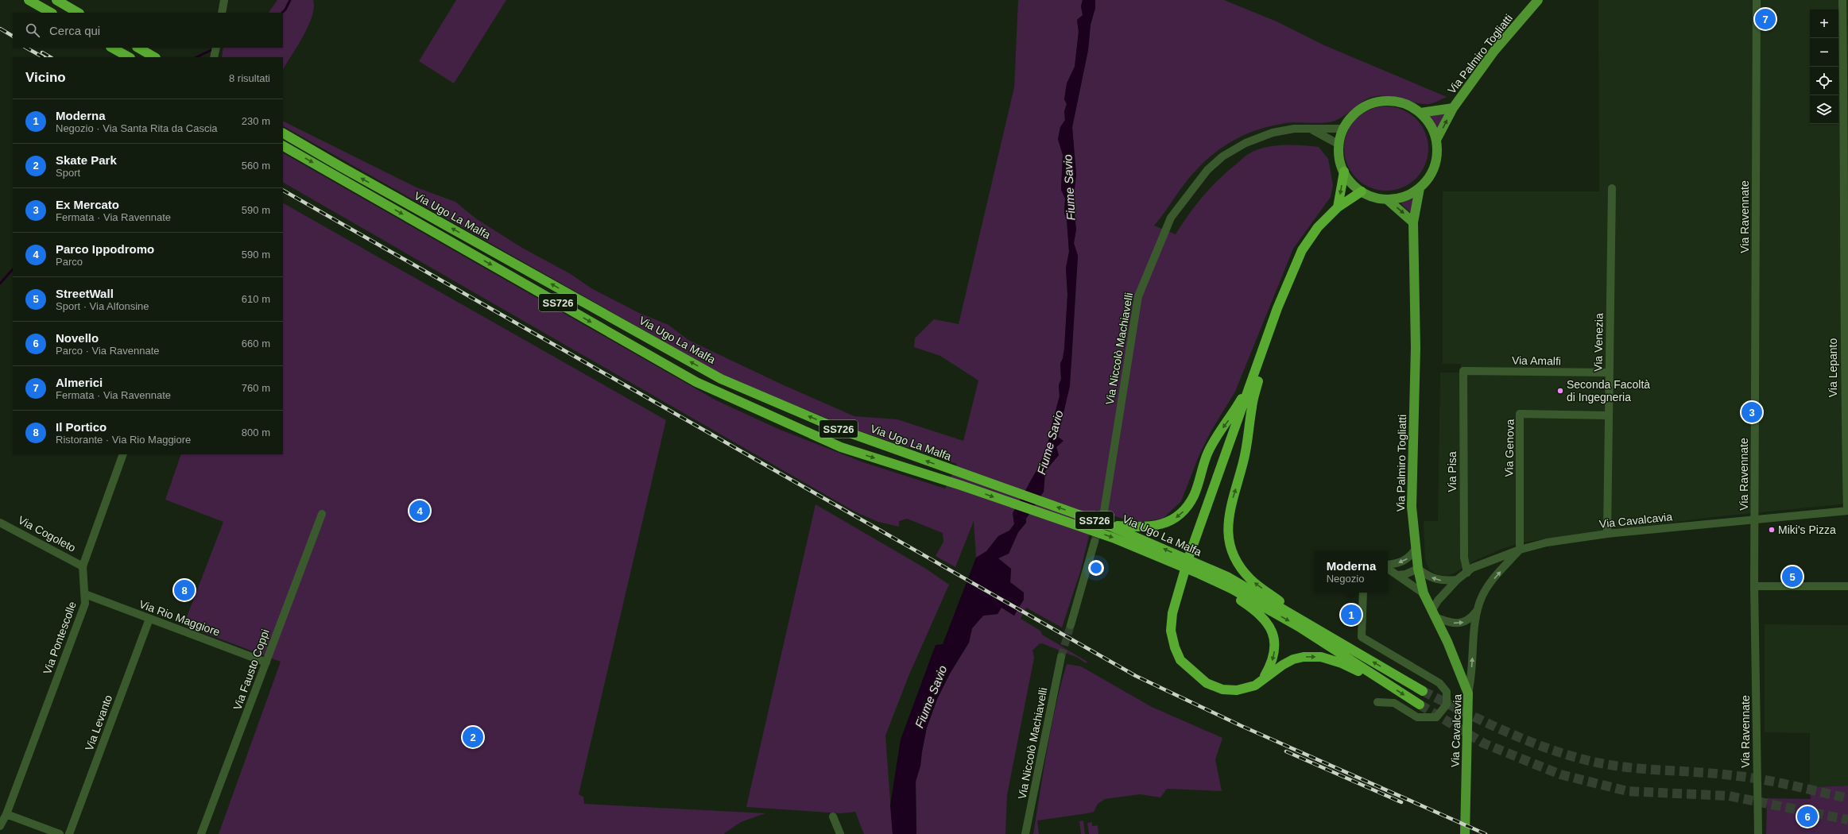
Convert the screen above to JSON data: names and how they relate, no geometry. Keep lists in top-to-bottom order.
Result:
{
  "streets": {
    "highway": ["Via Ugo La Malfa", "SS726"],
    "main road": ["Via Palmiro Togliatti", "Via Cavalcavia"],
    "street": [
      "Via Ravennate",
      "Via Venezia",
      "Via Niccolò Machiavelli",
      "Via Amalfi",
      "Via Lepanto",
      "Via Genova",
      "Via Pisa",
      "Via Cogoleto",
      "Via Rio Maggiore",
      "Via Pontescolle",
      "Via Fausto Coppi",
      "Via Levanto"
    ]
  },
  "crossings": [
    ["Via Palmiro Togliatti", "Via Niccolò Machiavelli"],
    ["Via Palmiro Togliatti", "Via Cavalcavia"],
    ["Via Ravennate", "Via Cavalcavia"],
    ["Via Venezia", "Via Amalfi"],
    ["Via Venezia", "Via Genova"],
    ["Via Venezia", "Via Cavalcavia"],
    ["Via Amalfi", "Via Pisa"],
    ["Via Lepanto", "Via Cavalcavia"],
    ["Via Genova", "Via Cavalcavia"],
    ["Via Pisa", "Via Cavalcavia"],
    ["Via Cogoleto", "Via Pontescolle"],
    ["Via Rio Maggiore", "Via Pontescolle"],
    ["Via Rio Maggiore", "Via Fausto Coppi"],
    ["Via Rio Maggiore", "Via Levanto"]
  ],
  "water": ["Fiume Savio"],
  "places": ["Seconda Facoltà di Ingegneria", "Miki's Pizza"],
  "page": {
    "pins": [
      "7",
      "3",
      "4",
      "5",
      "8",
      "1",
      "2",
      "6"
    ],
    "map_buttons": ["+", "−"],
    "search": "Cerca qui",
    "heading": ["Vicino", "8 risultati"],
    "list": [
      {
        "mark": "1",
        "name": "Moderna",
        "note": "Negozio · Via Santa Rita da Cascia",
        "value": "230 m"
      },
      {
        "mark": "2",
        "name": "Skate Park",
        "note": "Sport",
        "value": "560 m"
      },
      {
        "mark": "3",
        "name": "Ex Mercato",
        "note": "Fermata · Via Ravennate",
        "value": "590 m"
      },
      {
        "mark": "4",
        "name": "Parco Ippodromo",
        "note": "Parco",
        "value": "590 m"
      },
      {
        "mark": "5",
        "name": "StreetWall",
        "note": "Sport · Via Alfonsine",
        "value": "610 m"
      },
      {
        "mark": "6",
        "name": "Novello",
        "note": "Parco · Via Ravennate",
        "value": "660 m"
      },
      {
        "mark": "7",
        "name": "Almerici",
        "note": "Fermata · Via Ravennate",
        "value": "760 m"
      },
      {
        "mark": "8",
        "name": "Il Portico",
        "note": "Ristorante · Via Rio Maggiore",
        "value": "800 m"
      }
    ],
    "popup": ["Moderna", "Negozio"]
  }
}
